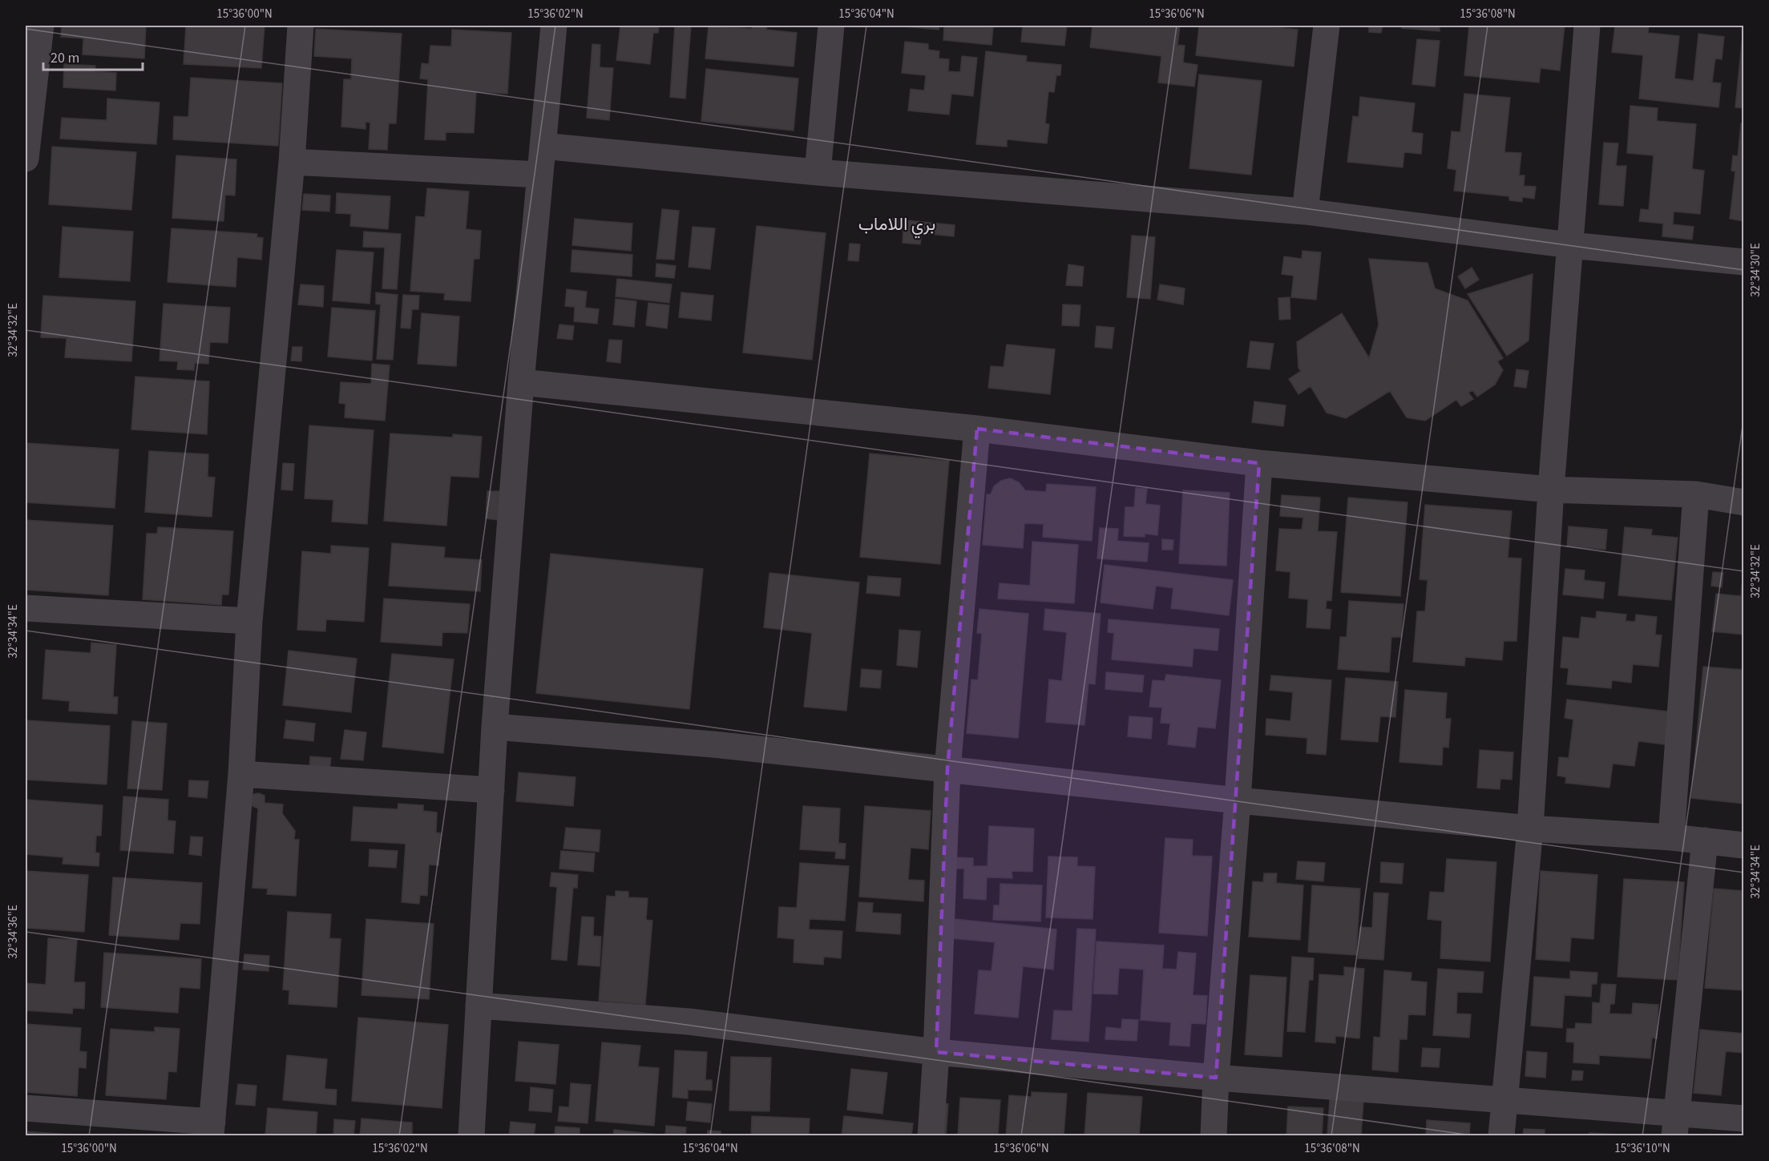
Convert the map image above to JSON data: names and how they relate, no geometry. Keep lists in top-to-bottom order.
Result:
{
  "districts": ["بري اللاماب"],
  "scale_bar": "20 m",
  "coordinates": [
    "15°36'00\"N",
    "15°36'02\"N",
    "15°36'04\"N",
    "15°36'06\"N",
    "15°36'08\"N",
    "32°34'30\"E",
    "32°34'32\"E",
    "32°34'34\"E",
    "32°34'36\"E",
    "15°36'10\"N"
  ]
}
